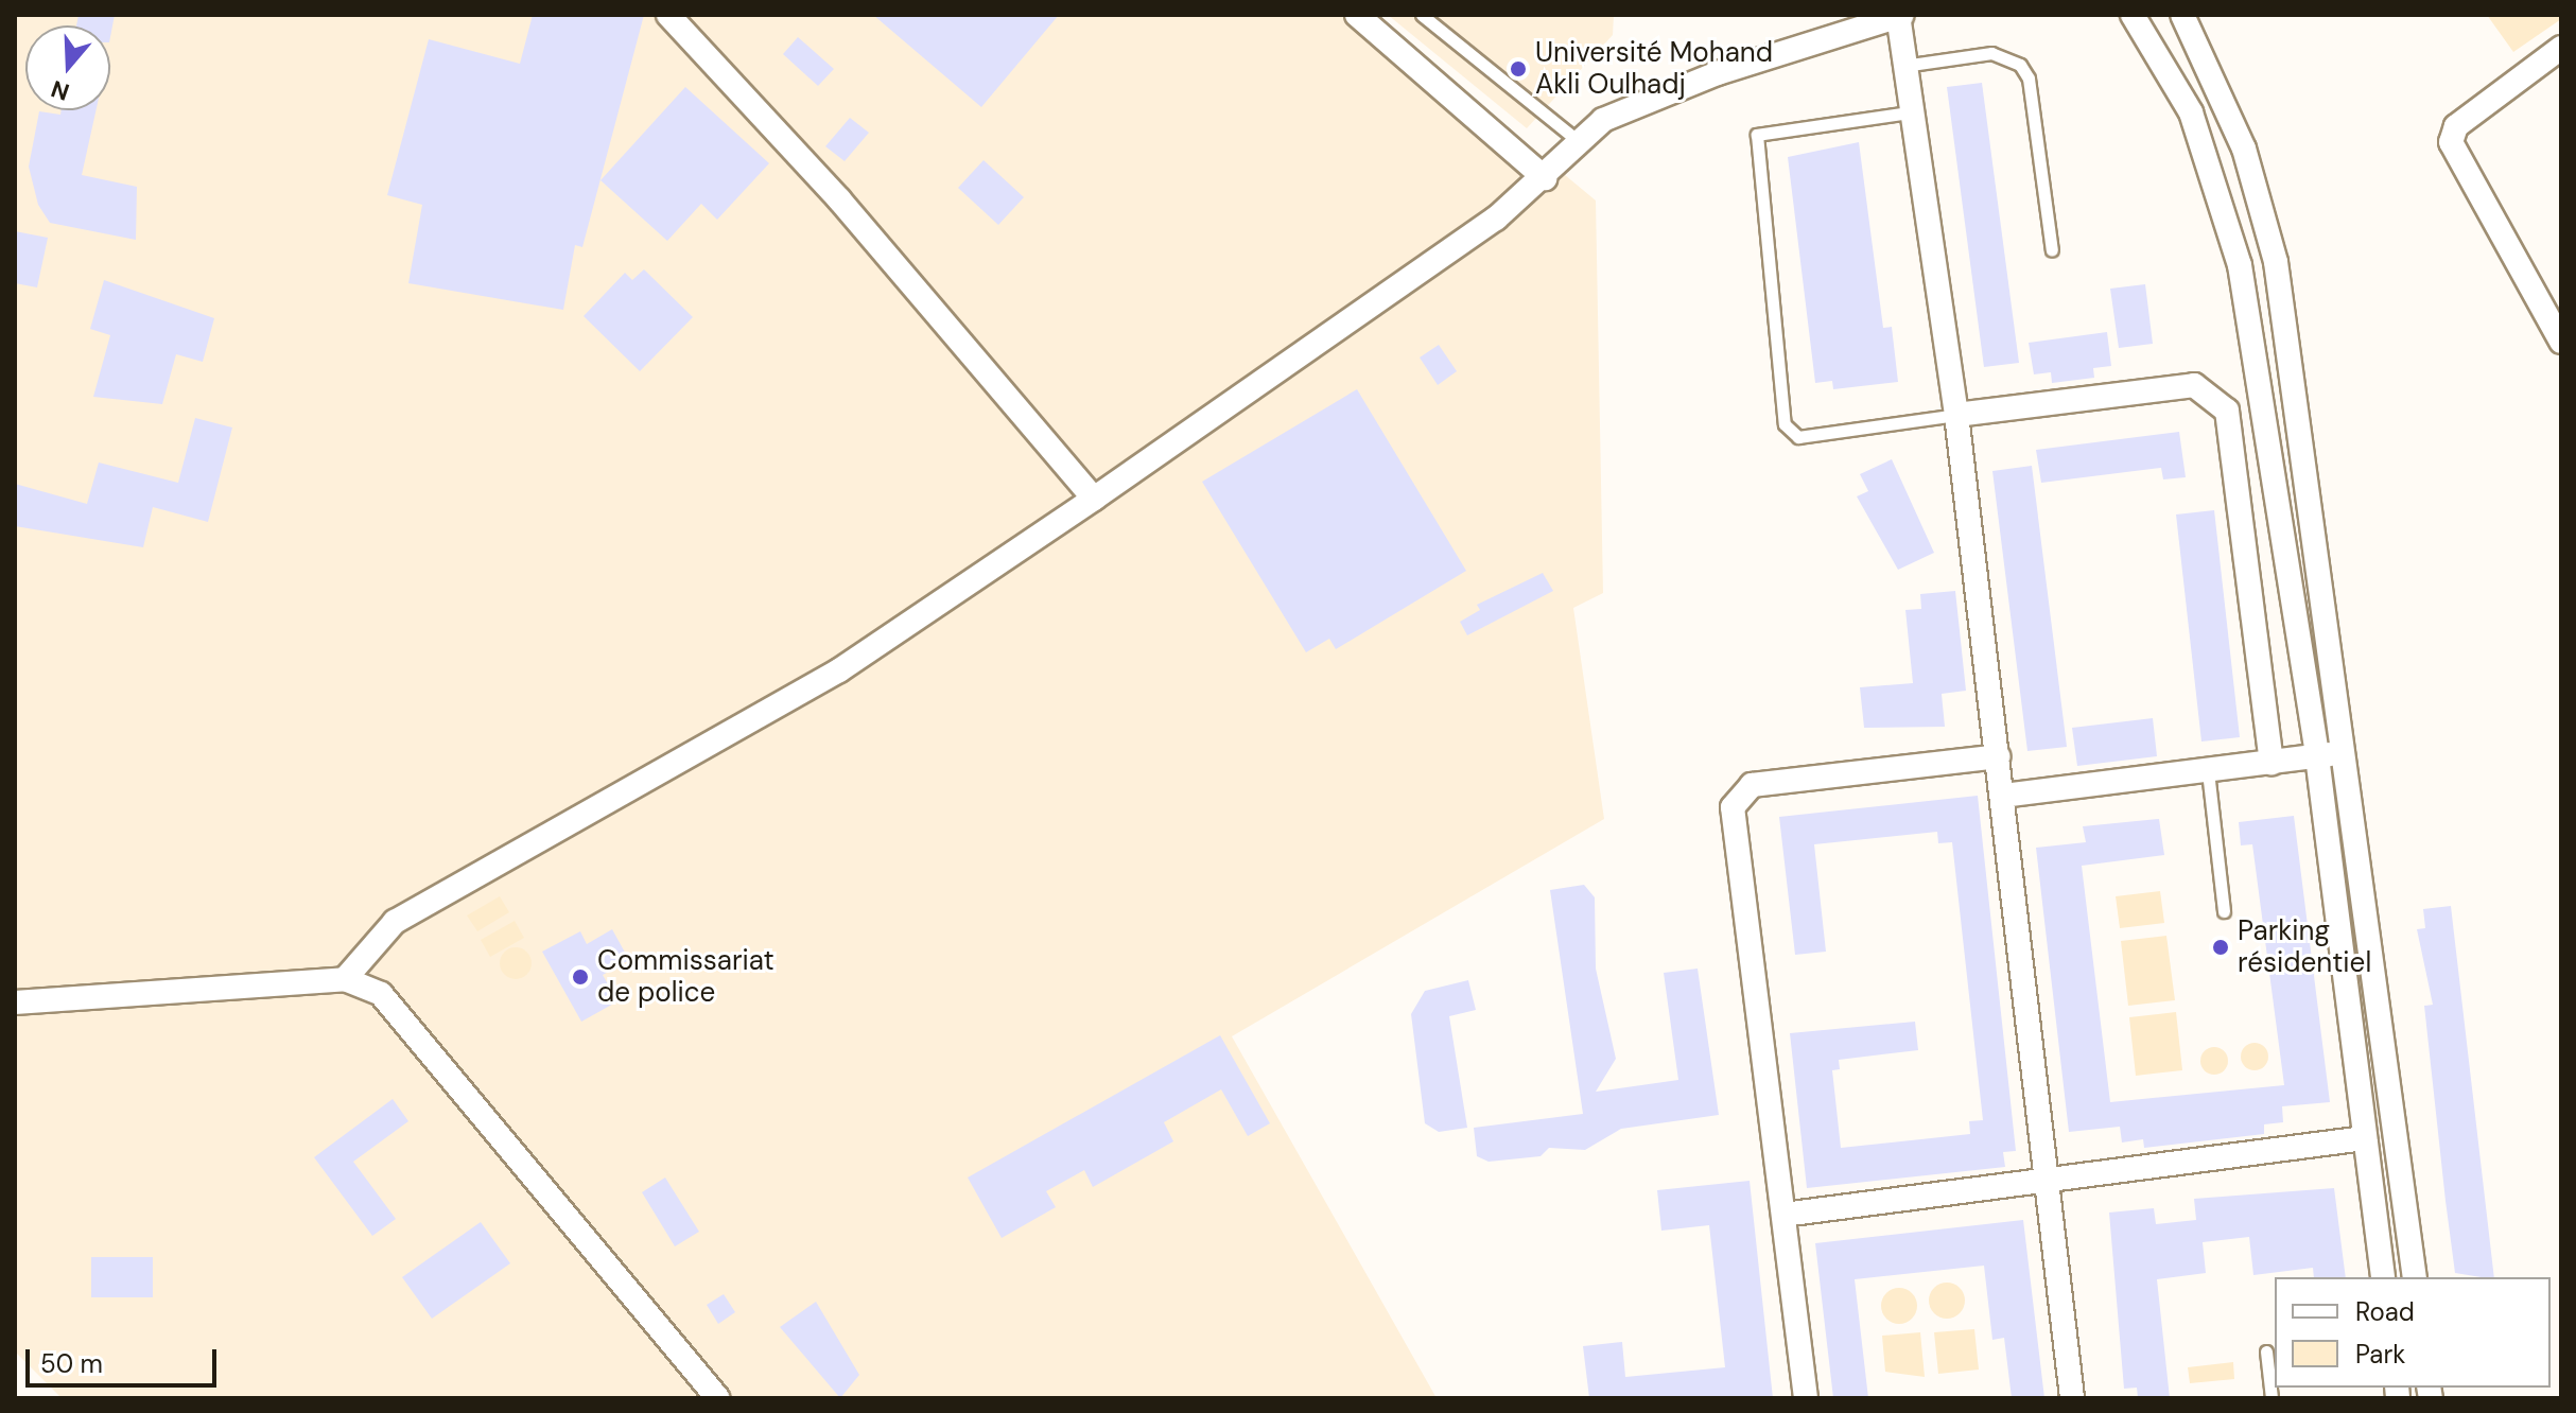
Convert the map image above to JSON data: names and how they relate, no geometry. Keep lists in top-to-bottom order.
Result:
{
  "places": ["Université Mohand Akli Oulhadj", "Parking résidentiel", "Commissariat de police"],
  "legend": ["Road", "Park"],
  "scale_bar": "50 m",
  "north": "bottom"
}
